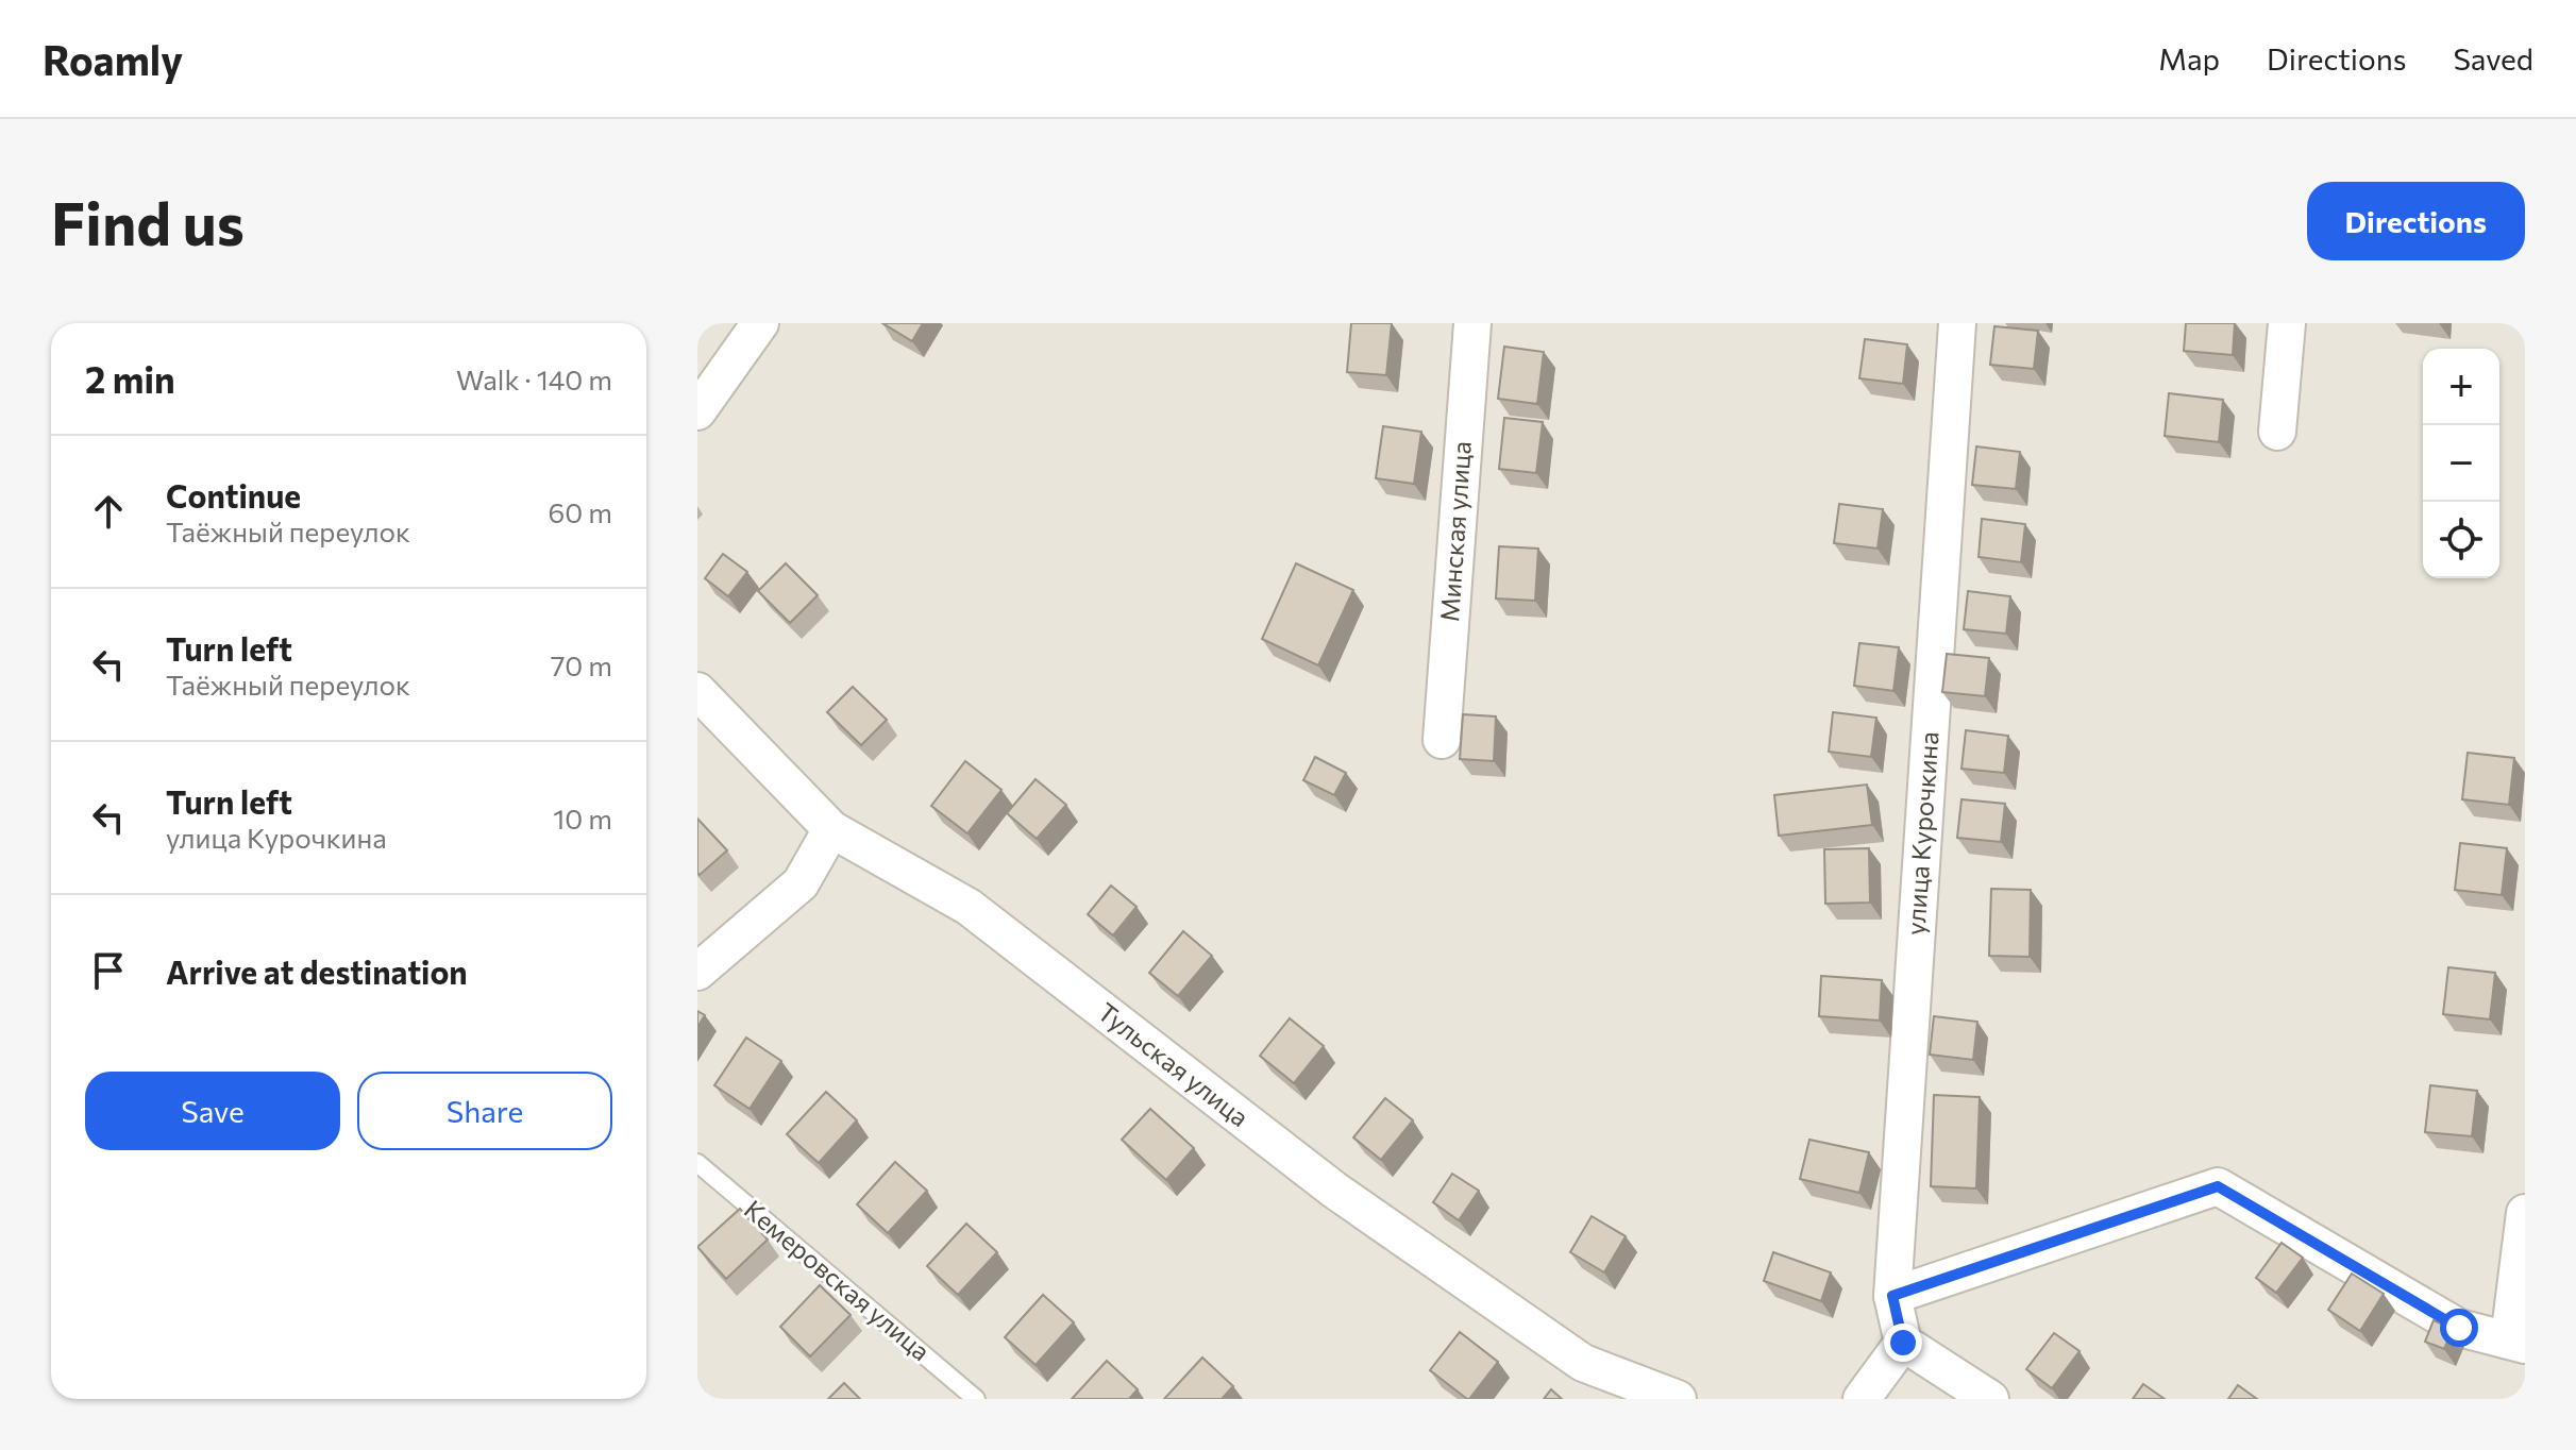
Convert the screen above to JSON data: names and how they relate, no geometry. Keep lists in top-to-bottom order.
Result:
{
  "streets": {
    "street": ["Минская улица", "улица Курочкина", "Тульская улица"],
    "lane": ["Кемеровская улица"]
  },
  "page": {
    "header": "Roamly",
    "nav": ["Map", "Directions", "Saved"],
    "buttons": [
      "Directions",
      ["Save", "Share"]
    ],
    "title": "Find us",
    "heading": ["2 min", "Walk · 140 m"],
    "map_buttons": ["+", "−"],
    "list": [
      ["Continue", "Таёжный переулок", "60 m"],
      ["Turn left", "Таёжный переулок", "70 m"],
      ["Turn left", "улица Курочкина", "10 m"],
      "Arrive at destination"
    ]
  }
}
